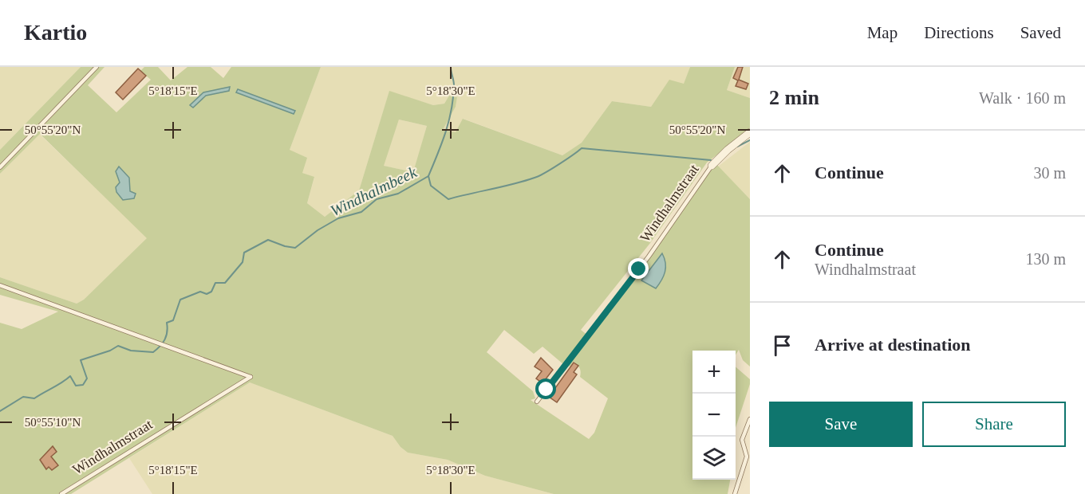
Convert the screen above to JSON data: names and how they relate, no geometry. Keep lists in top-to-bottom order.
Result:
{
  "streets": {
    "street": ["Windhalmstraat"]
  },
  "water": ["Windhalmbeek"],
  "page": {
    "header": "Kartio",
    "nav": ["Map", "Directions", "Saved"],
    "heading": ["2 min", "Walk · 160 m"],
    "list": [
      ["Continue", "30 m"],
      ["Continue", "Windhalmstraat", "130 m"],
      "Arrive at destination"
    ],
    "map_buttons": ["+", "−"],
    "buttons": ["Save", "Share"]
  },
  "coordinates": [
    "5°18'15\"E",
    "5°18'30\"E",
    "50°55'20\"N",
    "50°55'10\"N"
  ]
}
